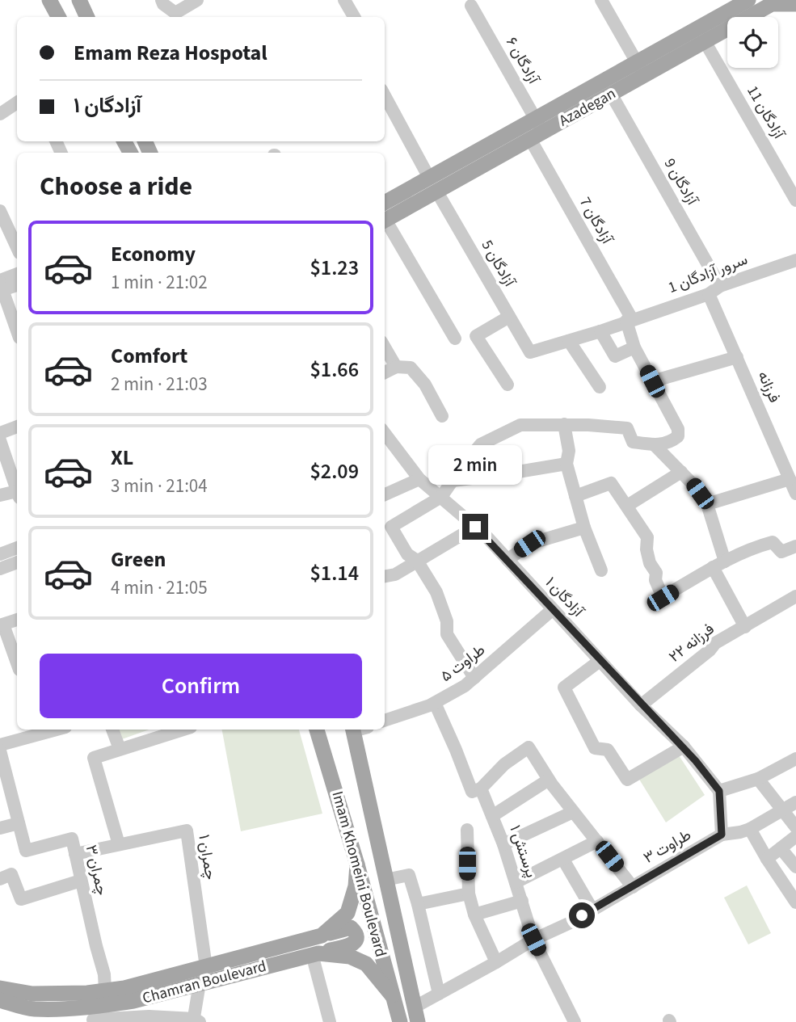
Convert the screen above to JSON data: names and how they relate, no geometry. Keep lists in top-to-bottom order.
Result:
{
  "streets": {
    "main road": ["Azadegan", "Imam Khomeini Boulevard", "Chamran Boulevard"],
    "street": [
      "آزادگان ۶",
      "آزادگان 11",
      "آزادگان 9",
      "آزادگان 7",
      "آزادگان 5",
      "سرور آزادگان 1",
      "فرزانه",
      "آزادگان ۱",
      "فرزانه ۲۲",
      "طراوت ۵",
      "طراوت ۳",
      "پرستش ۱",
      "چمران ۱",
      "چمران ۳"
    ]
  },
  "crossings": [
    ["آزادگان ۶", "Azadegan"],
    ["آزادگان ۶", "آزادگان 7"],
    ["Azadegan", "آزادگان 11"],
    ["Azadegan", "آزادگان 9"],
    ["Azadegan", "آزادگان 7"],
    ["Azadegan", "آزادگان 5"],
    ["آزادگان 9", "سرور آزادگان 1"],
    ["آزادگان 7", "سرور آزادگان 1"],
    ["آزادگان 5", "سرور آزادگان 1"],
    ["سرور آزادگان 1", "فرزانه"],
    ["آزادگان ۱", "فرزانه ۲۲"],
    ["آزادگان ۱", "طراوت ۵"],
    ["طراوت ۵", "پرستش ۱"],
    ["طراوت ۳", "پرستش ۱"],
    ["طراوت ۳", "Imam Khomeini Boulevard"],
    ["چمران ۱", "چمران ۳"],
    ["چمران ۱", "Chamran Boulevard"],
    ["چمران ۳", "Chamran Boulevard"],
    ["Imam Khomeini Boulevard", "Chamran Boulevard"]
  ],
  "page": {
    "banner": ["Emam Reza Hospotal", "آزادگان ۱"],
    "heading": "Choose a ride",
    "list": [
      {
        "name": "Economy",
        "note": "1 min · 21:02",
        "value": "$1.23"
      },
      {
        "name": "Comfort",
        "note": "2 min · 21:03",
        "value": "$1.66"
      },
      {
        "name": "XL",
        "note": "3 min · 21:04",
        "value": "$2.09"
      },
      {
        "name": "Green",
        "note": "4 min · 21:05",
        "value": "$1.14"
      }
    ],
    "bubble": "2 min",
    "buttons": "Confirm"
  }
}
